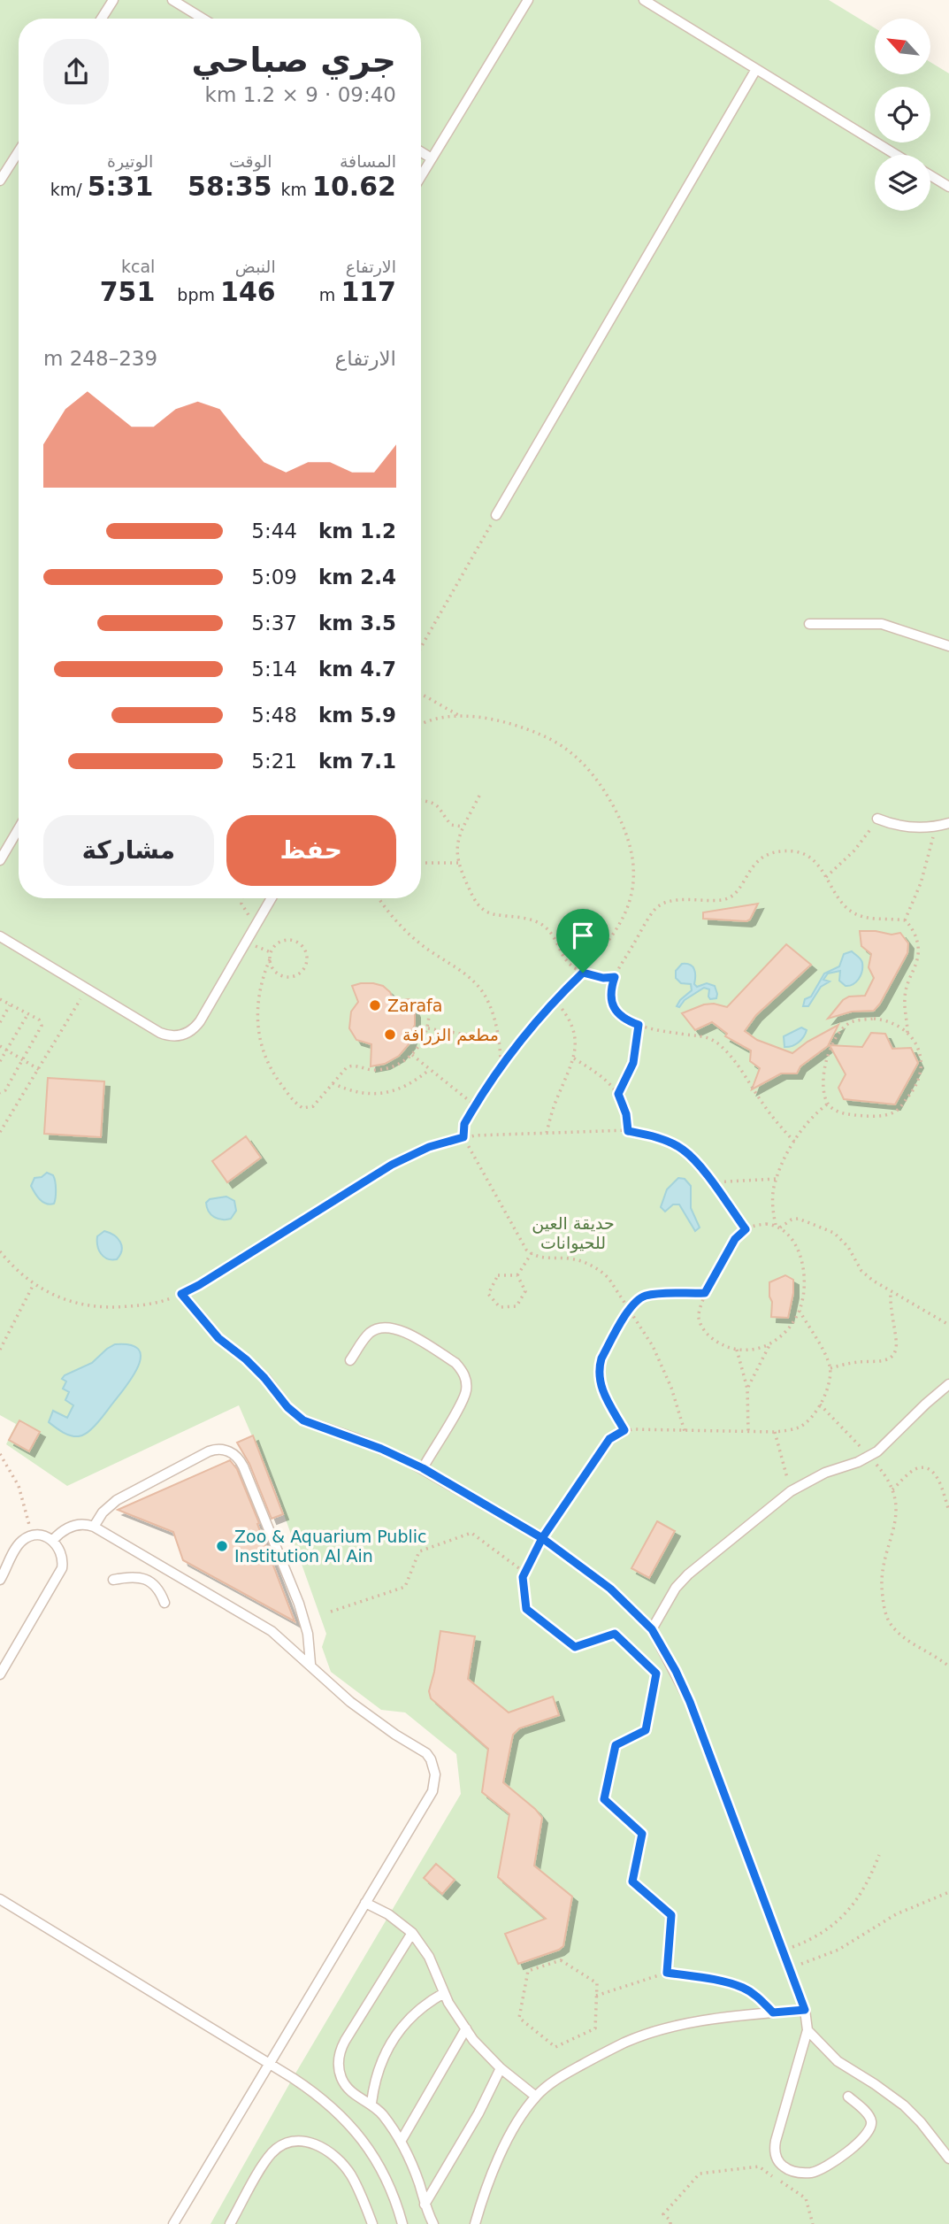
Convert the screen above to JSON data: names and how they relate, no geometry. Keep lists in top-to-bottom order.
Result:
{
  "parks": ["حديقة العين للحيوانات"],
  "places": ["Zarafa", "مطعم الزرافة", "Zoo & Aquarium Public Institution Al Ain"],
  "north": "top left",
  "page": {
    "heading": ["جري صباحي", "09:40 · 9 × 1.2 km"],
    "stats": [
      ["المسافة", "10.62 km"],
      ["الوقت", "58:35"],
      ["الوتيرة", "5:31 /km"],
      ["الارتفاع", "117 m"],
      ["النبض", "146 bpm"],
      ["kcal", "751"]
    ],
    "chart": ["الارتفاع", "239–248 m"],
    "list": [
      {
        "name": "1.2 km",
        "note": "5:44"
      },
      {
        "name": "2.4 km",
        "note": "5:09"
      },
      {
        "name": "3.5 km",
        "note": "5:37"
      },
      {
        "name": "4.7 km",
        "note": "5:14"
      },
      {
        "name": "5.9 km",
        "note": "5:48"
      },
      {
        "name": "7.1 km",
        "note": "5:21"
      }
    ],
    "buttons": ["حفظ", "مشاركة"]
  }
}
